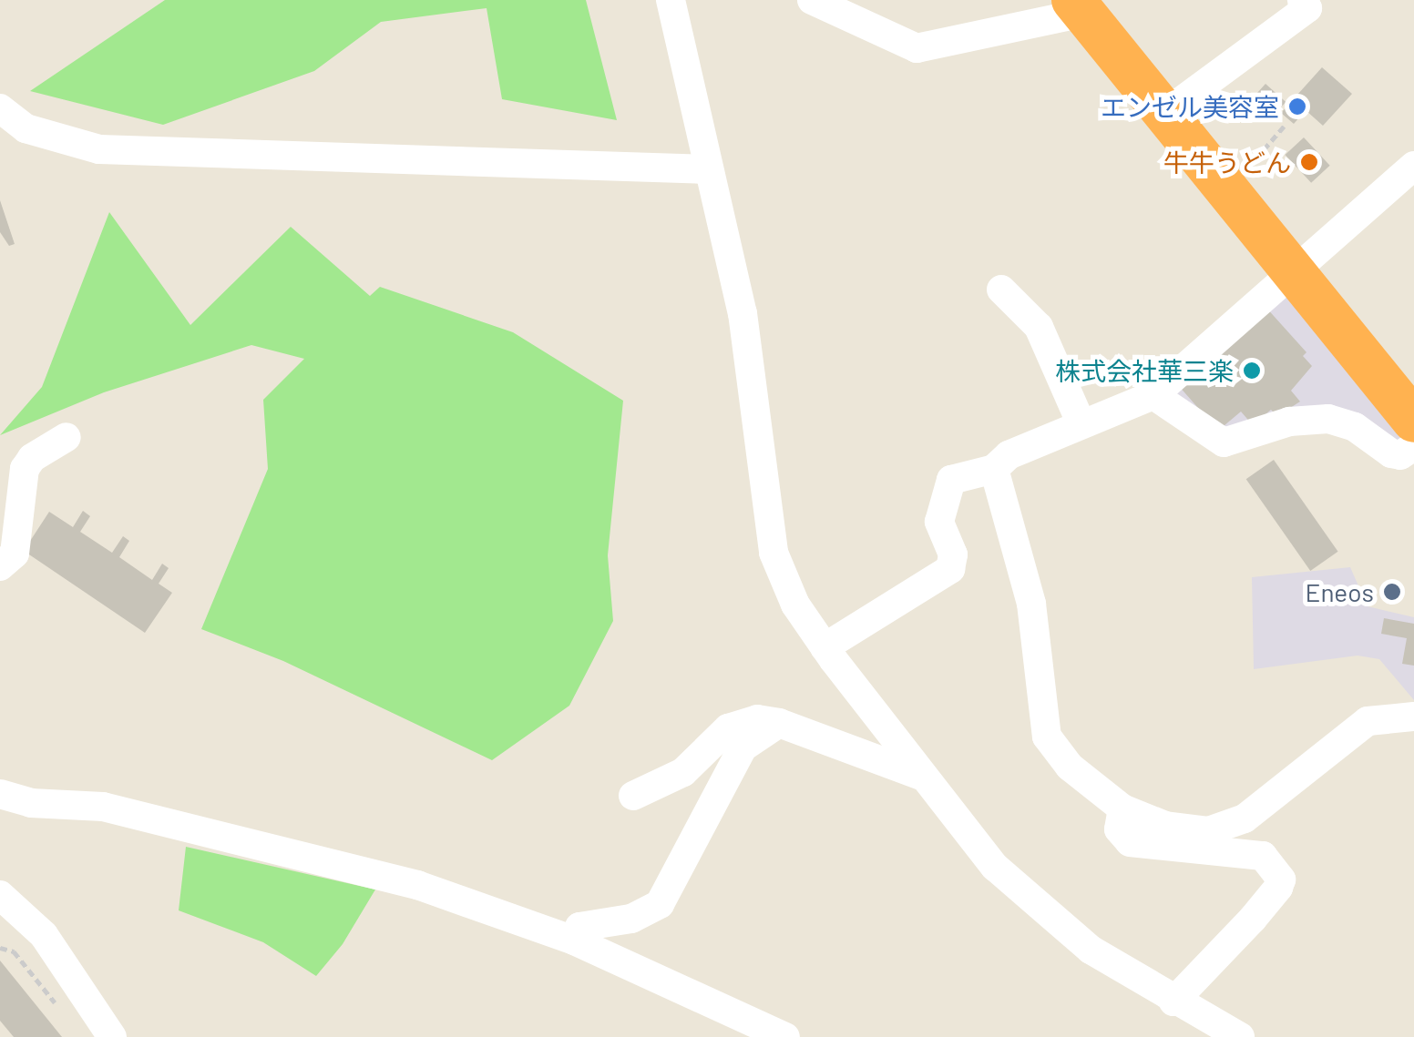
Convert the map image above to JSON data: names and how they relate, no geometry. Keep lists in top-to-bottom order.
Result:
{
  "places": [
    "エンゼル美容室",
    "牛牛うどん",
    "株式会社華三楽",
    "Eneos"
  ]
}
